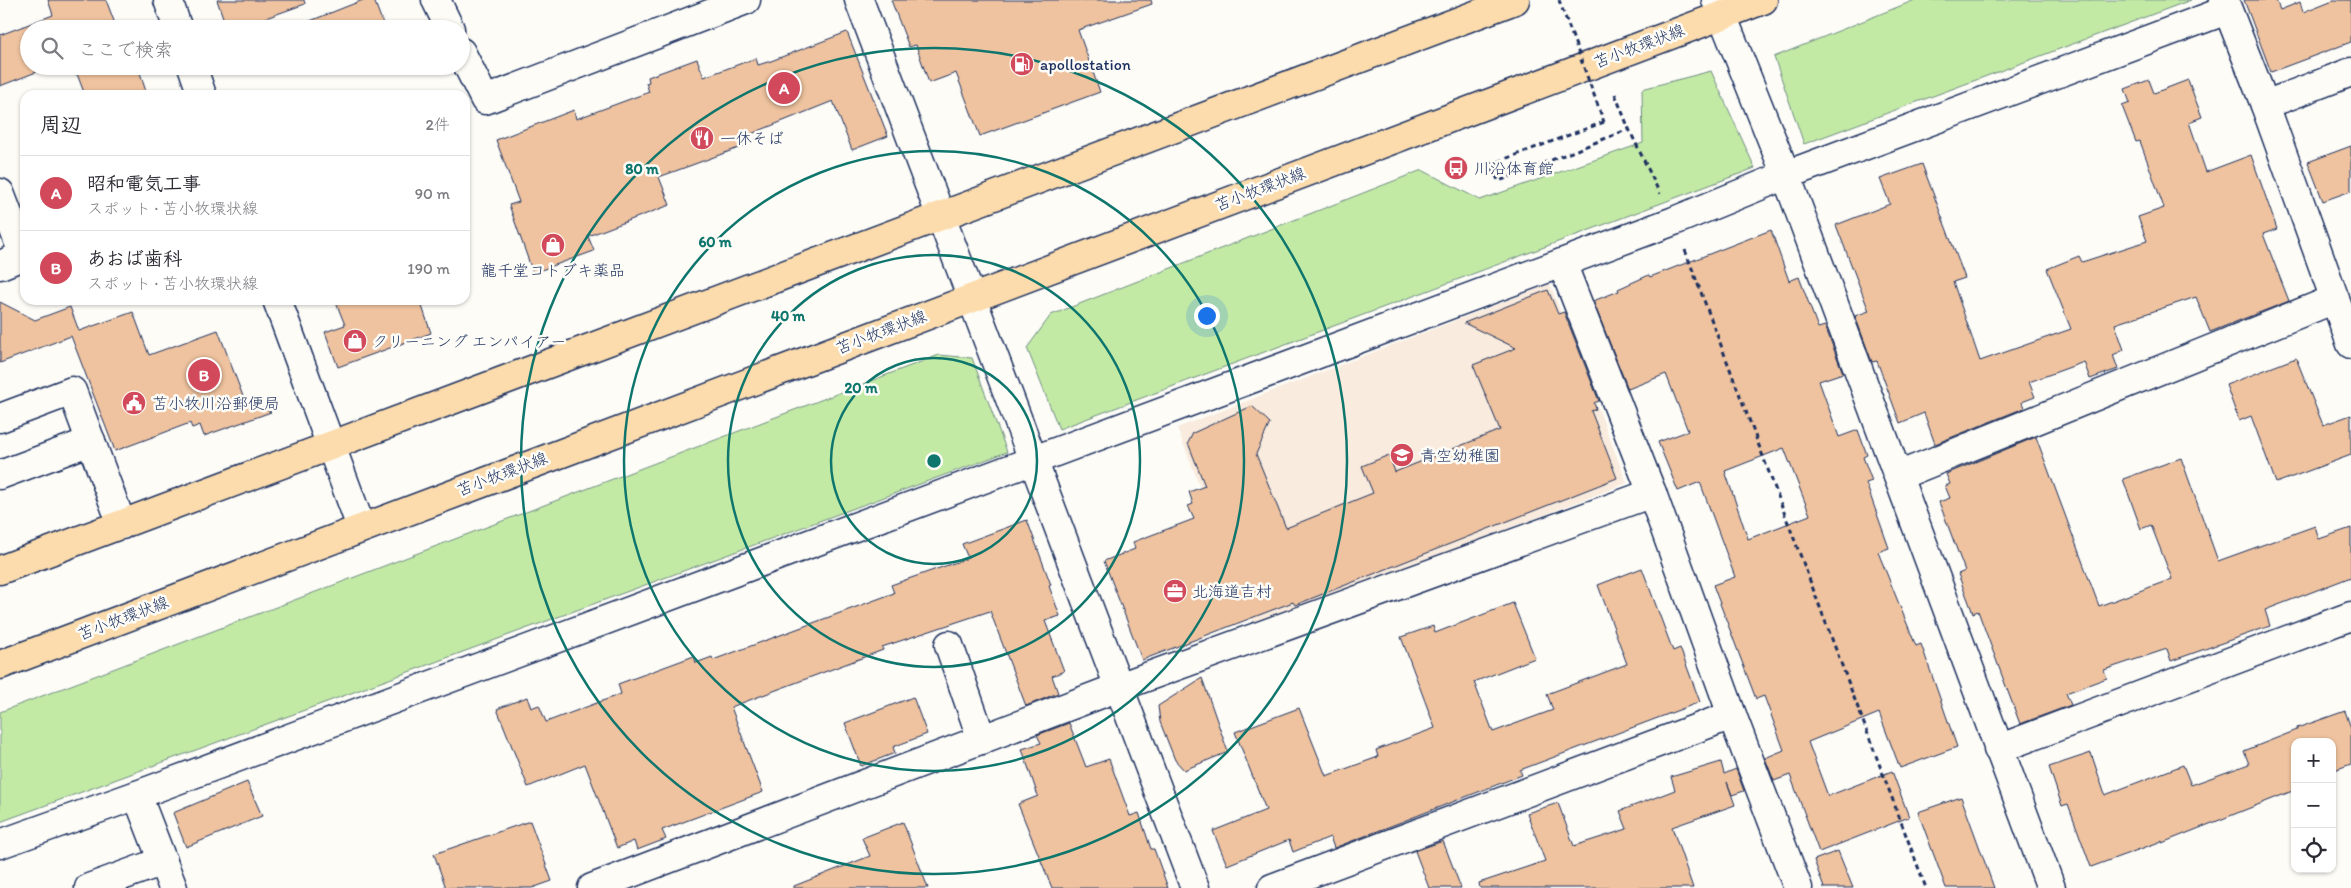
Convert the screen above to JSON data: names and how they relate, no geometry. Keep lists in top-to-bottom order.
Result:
{
  "streets": {
    "main road": ["苫小牧環状線"]
  },
  "places": {
    "fuel station": ["apollostation"],
    "restaurant": ["一休そば"],
    "bus stop": ["川沿体育館"],
    "shop": ["龍千堂コトブキ薬品", "クリーニング エンパイアー"],
    "public building": ["苫小牧川沿郵便局"],
    "school or university": ["青空幼稚園"],
    "office": ["北海道吉村"]
  },
  "page": {
    "search": "ここで検索",
    "pins": ["A", "B"],
    "heading": ["周辺", "2件"],
    "list": [
      {
        "mark": "A",
        "name": "昭和電気工事",
        "note": "スポット · 苫小牧環状線",
        "value": "90 m"
      },
      {
        "mark": "B",
        "name": "あおば歯科",
        "note": "スポット · 苫小牧環状線",
        "value": "190 m"
      }
    ],
    "map_buttons": ["+", "−"]
  },
  "rings": [
    "80 m",
    "60 m",
    "40 m",
    "20 m"
  ]
}
